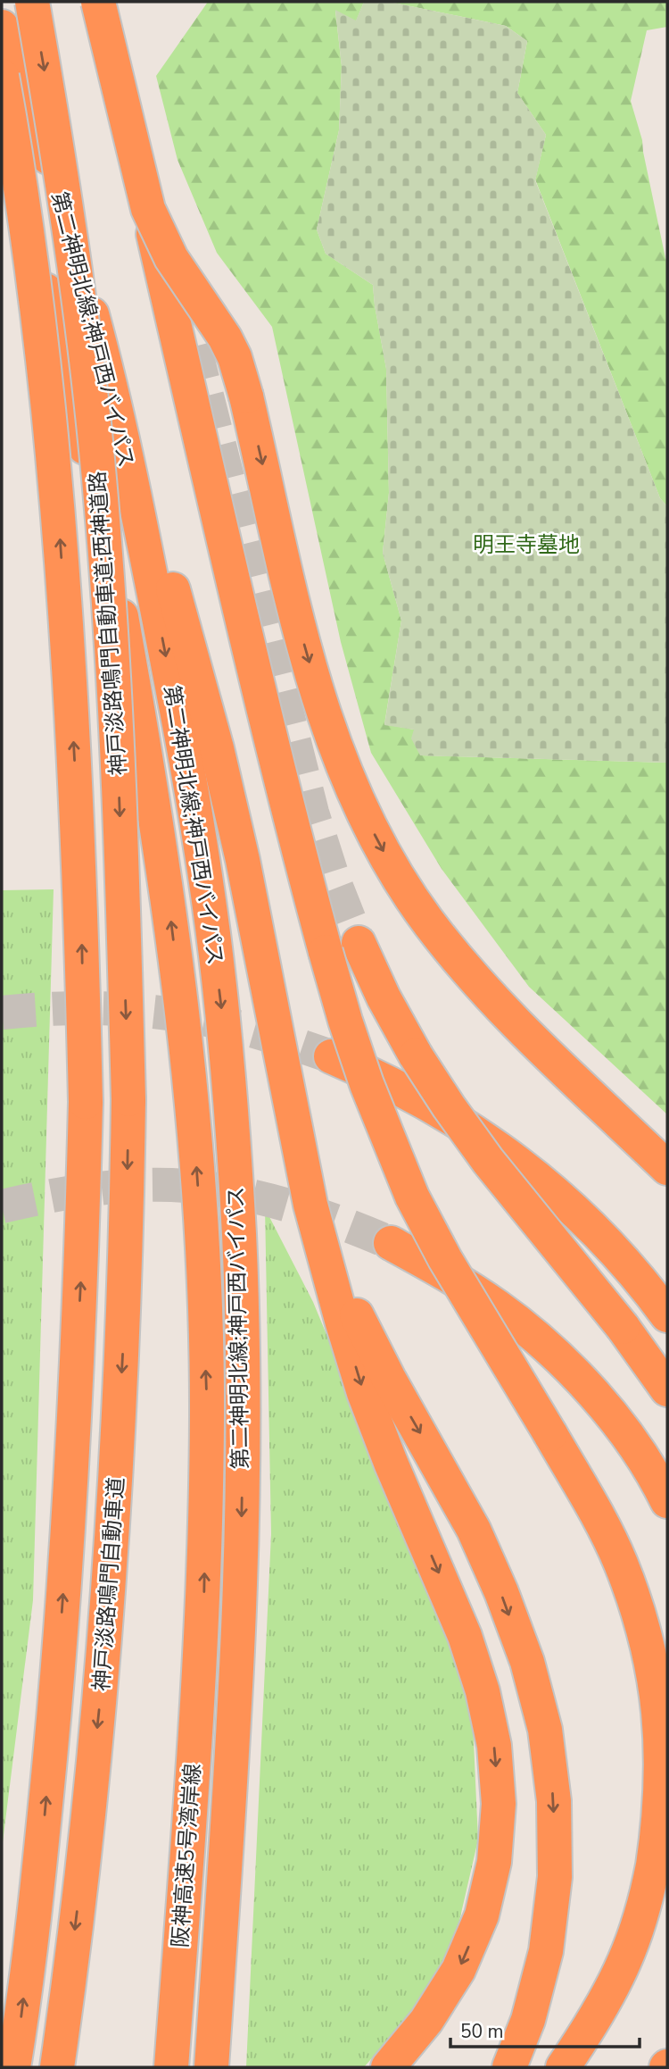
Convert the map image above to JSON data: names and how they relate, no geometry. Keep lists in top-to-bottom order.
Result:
{
  "streets": {
    "highway": [
      "第二神明北線;神戸西バイパス",
      "神戸淡路鳴門自動車道;西神道路",
      "神戸淡路鳴門自動車道",
      "阪神高速5号湾岸線"
    ]
  },
  "crossings": [
    ["第二神明北線;神戸西バイパス", "阪神高速5号湾岸線"],
    ["神戸淡路鳴門自動車道;西神道路", "神戸淡路鳴門自動車道"]
  ],
  "parks": ["明王寺墓地"],
  "scale_bar": "50 m"
}
